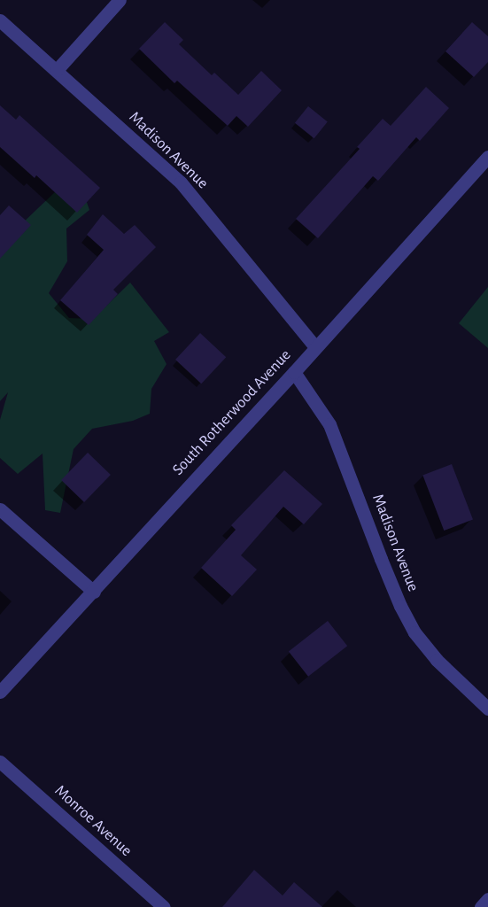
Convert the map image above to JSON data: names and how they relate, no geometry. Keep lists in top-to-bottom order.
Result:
{
  "streets": {
    "street": ["Madison Avenue", "South Rotherwood Avenue", "Monroe Avenue"]
  },
  "crossings": [
    ["Madison Avenue", "South Rotherwood Avenue"]
  ]
}
